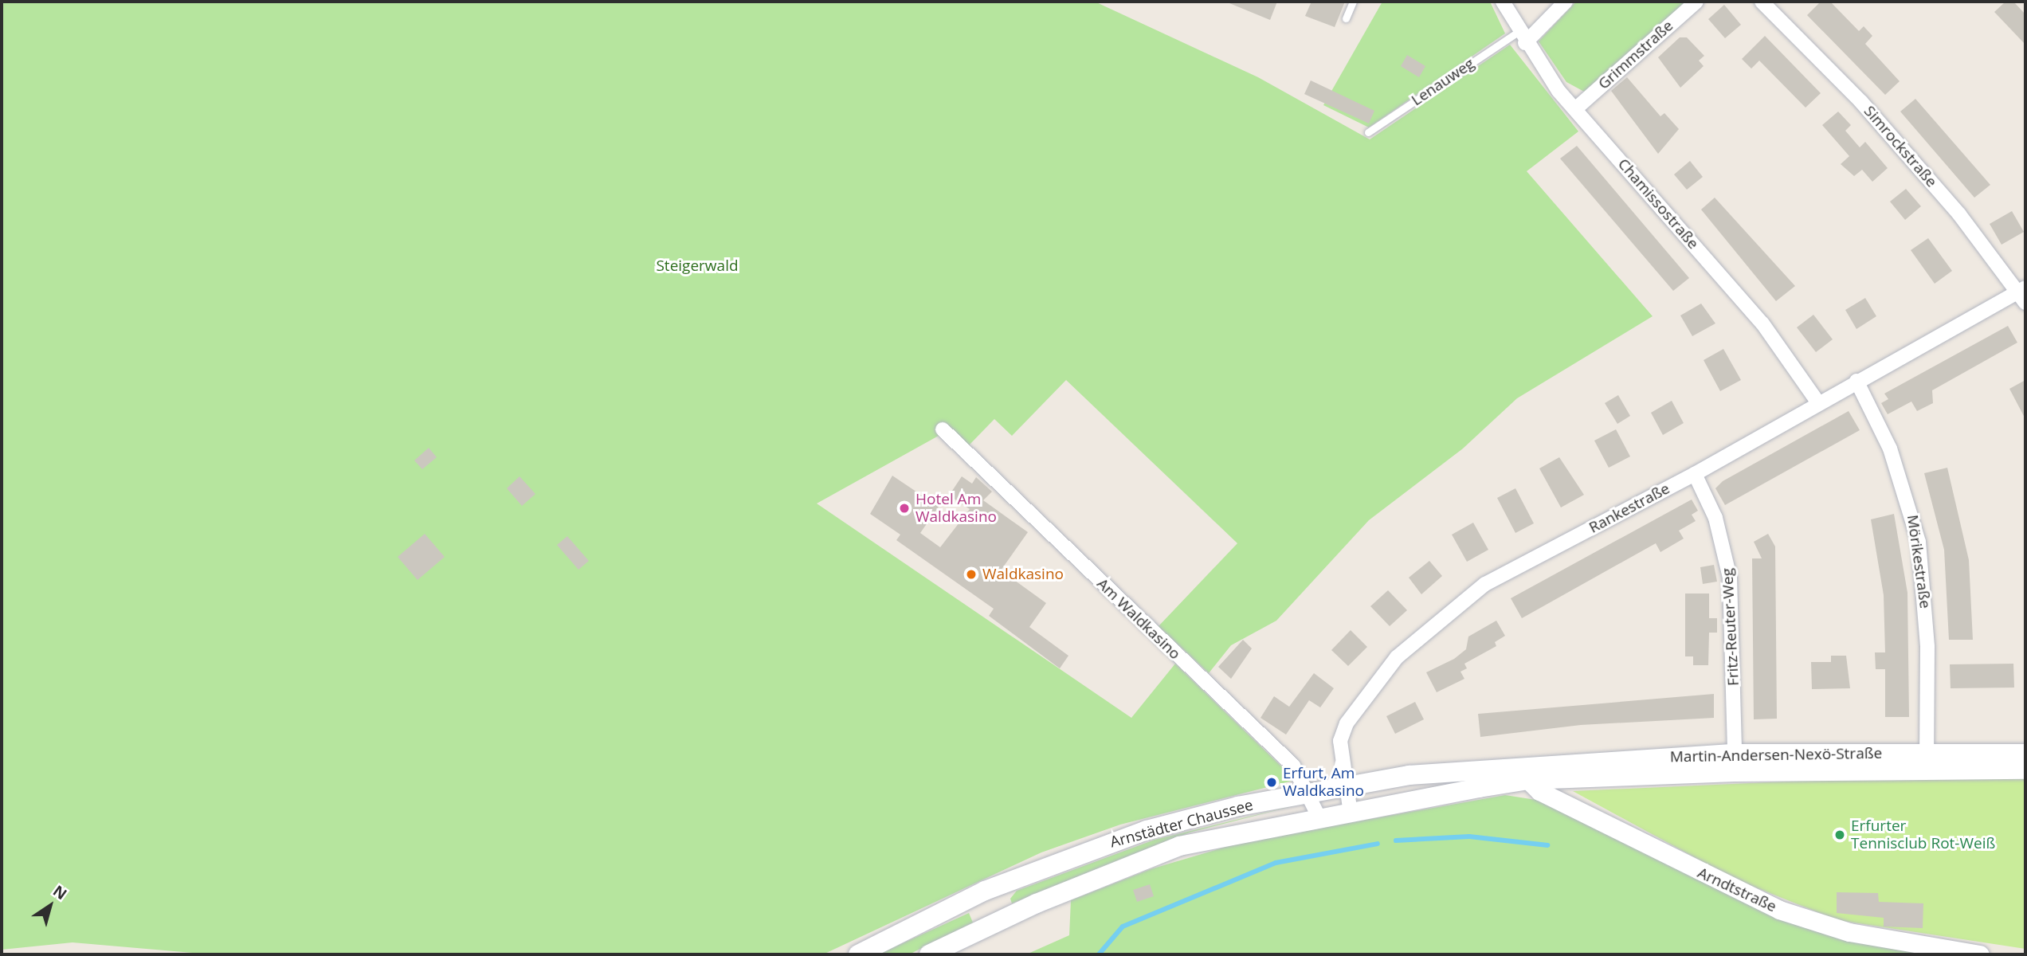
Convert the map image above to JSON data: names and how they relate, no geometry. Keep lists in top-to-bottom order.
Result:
{
  "streets": {
    "main road": ["Martin-Andersen-Nexö-Straße", "Arnstädter Chaussee"],
    "street": [
      "Grimmstraße",
      "Simrockstraße",
      "Chamissostraße",
      "Rankestraße",
      "Mörikestraße",
      "Am Waldkasino",
      "Fritz-Reuter-Weg",
      "Arndtstraße"
    ],
    "lane": ["Lenauweg"]
  },
  "crossings": [
    ["Grimmstraße", "Chamissostraße"],
    ["Lenauweg", "Chamissostraße"],
    ["Simrockstraße", "Rankestraße"],
    ["Chamissostraße", "Rankestraße"],
    ["Rankestraße", "Mörikestraße"],
    ["Rankestraße", "Fritz-Reuter-Weg"],
    ["Rankestraße", "Arnstädter Chaussee"],
    ["Mörikestraße", "Martin-Andersen-Nexö-Straße"],
    ["Am Waldkasino", "Arnstädter Chaussee"],
    ["Fritz-Reuter-Weg", "Martin-Andersen-Nexö-Straße"],
    ["Martin-Andersen-Nexö-Straße", "Arnstädter Chaussee"],
    ["Martin-Andersen-Nexö-Straße", "Arndtstraße"],
    ["Arnstädter Chaussee", "Arndtstraße"]
  ],
  "parks": ["Steigerwald"],
  "places": [
    "Hotel Am Waldkasino",
    "Waldkasino",
    "Erfurt, Am Waldkasino",
    "Erfurter Tennisclub Rot-Weiß"
  ],
  "north": "top right"
}
